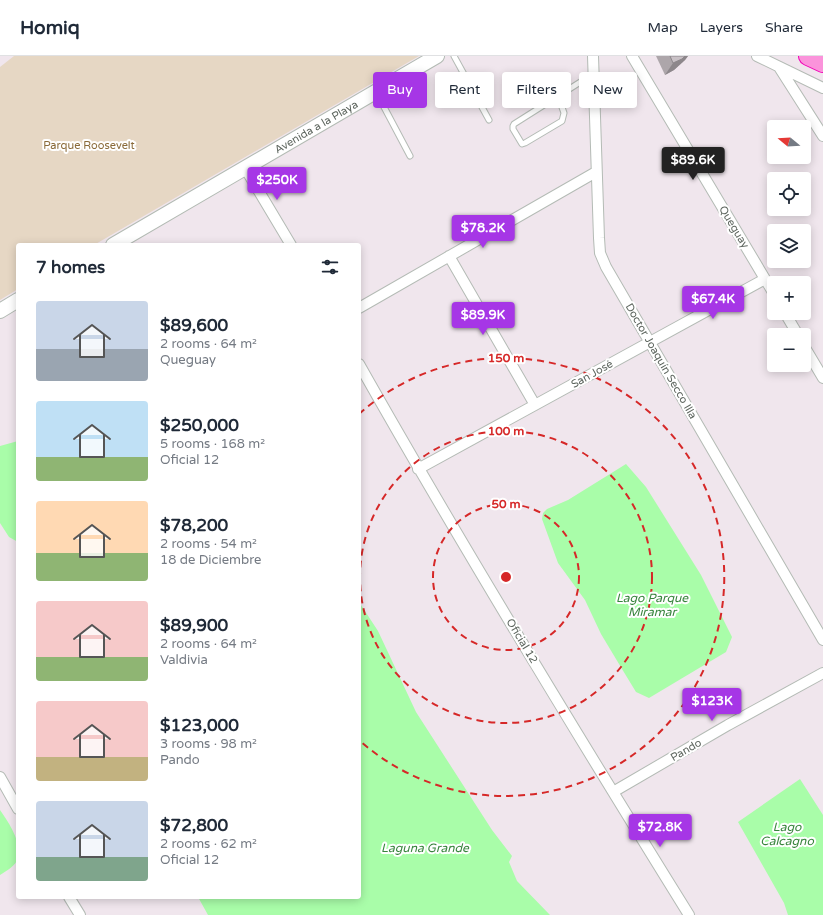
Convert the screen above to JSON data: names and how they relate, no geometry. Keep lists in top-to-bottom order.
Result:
{
  "streets": {
    "street": [
      "Avenida a la Playa",
      "Queguay",
      "Doctor Joaquín Secco Illa",
      "San José",
      "Oficial 12",
      "Pando"
    ]
  },
  "crossings": [
    ["Queguay", "San José"],
    ["Doctor Joaquín Secco Illa", "San José"],
    ["San José", "Oficial 12"],
    ["Oficial 12", "Pando"]
  ],
  "water": ["Lago Parque Miramar", "Lago Calcagno", "Laguna Grande"],
  "parks": ["Parque Roosevelt"],
  "north": "left",
  "page": {
    "header": "Homiq",
    "nav": ["Map", "Layers", "Share"],
    "chip": [
      "Buy",
      "Rent",
      "Filters",
      "New"
    ],
    "map_buttons": ["+", "−"],
    "price": [
      "$89.6K",
      "$250K",
      "$78.2K",
      "$67.4K",
      "$89.9K",
      "$123K",
      "$72.8K"
    ],
    "heading": "7 homes",
    "list": [
      {
        "name": "$89,600",
        "note": "2 rooms · 64 m² · Queguay"
      },
      {
        "name": "$250,000",
        "note": "5 rooms · 168 m² · Oficial 12"
      },
      {
        "name": "$78,200",
        "note": "2 rooms · 54 m² · 18 de Diciembre"
      },
      {
        "name": "$89,900",
        "note": "2 rooms · 64 m² · Valdivia"
      },
      {
        "name": "$123,000",
        "note": "3 rooms · 98 m² · Pando"
      },
      {
        "name": "$72,800",
        "note": "2 rooms · 62 m² · Oficial 12"
      }
    ]
  },
  "rings": ["150 m", "100 m", "50 m"]
}
